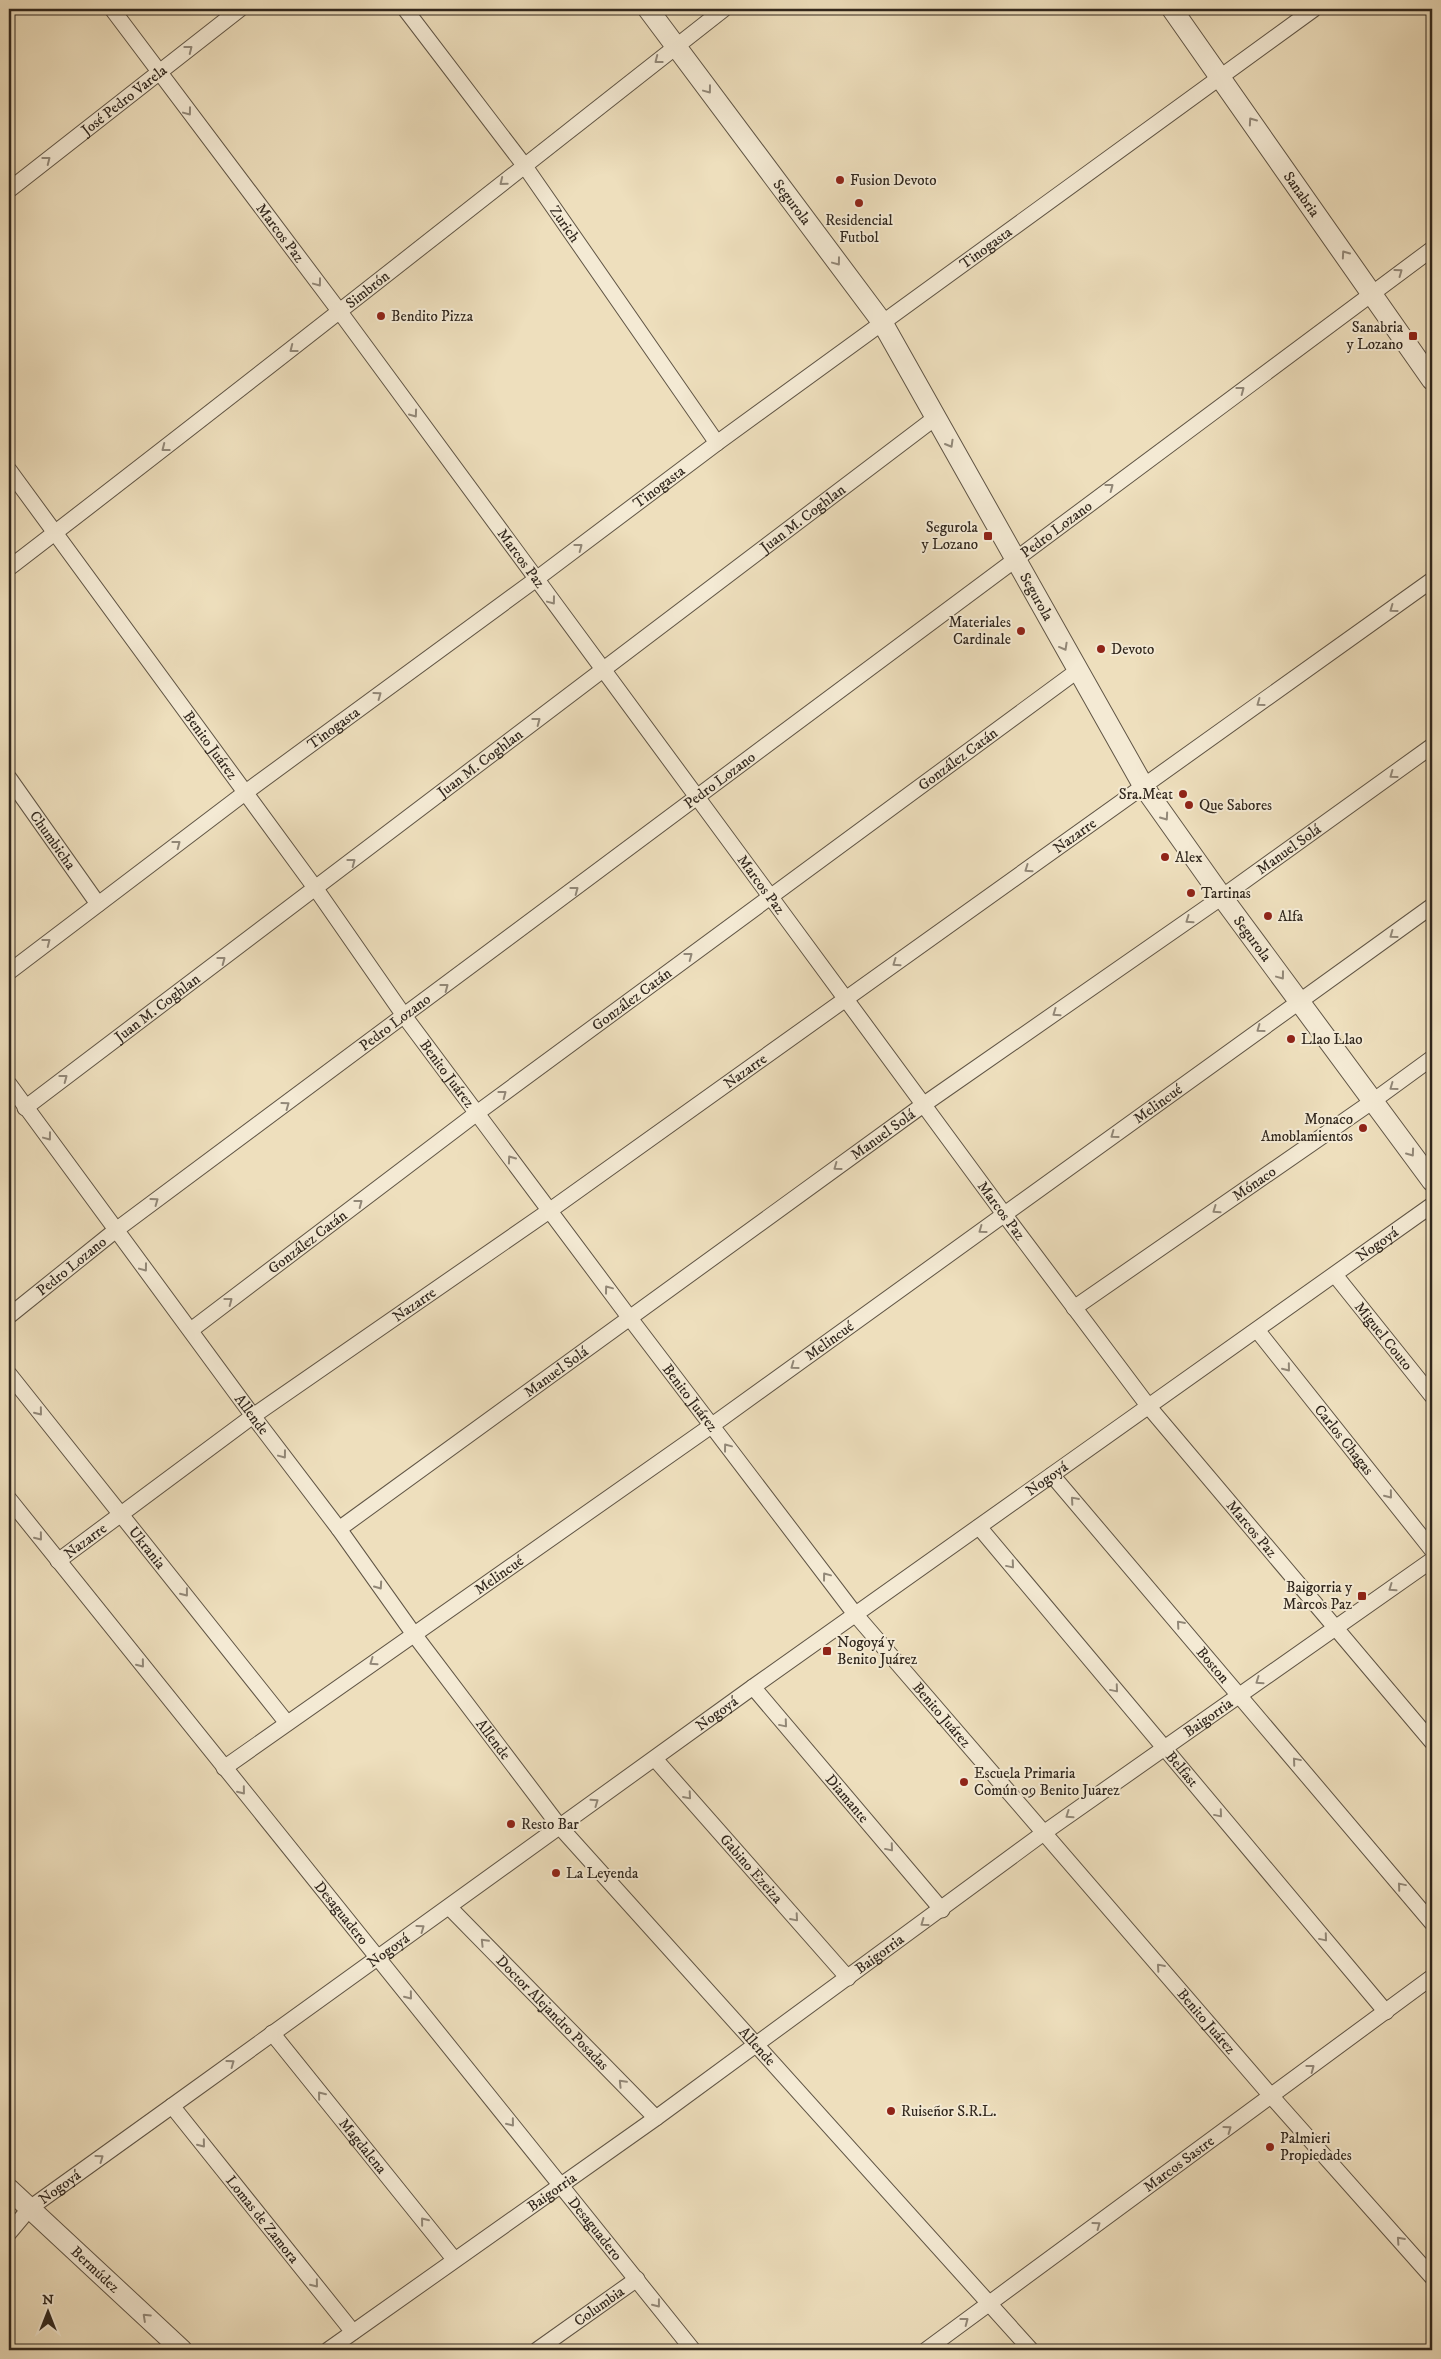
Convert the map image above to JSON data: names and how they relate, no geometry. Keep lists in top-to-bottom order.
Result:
{
  "streets": {
    "street": [
      "José Pedro Varela",
      "Sanabria",
      "Segurola",
      "Zurich",
      "Marcos Paz",
      "Tinogasta",
      "Simbrón",
      "Juan M. Coghlan",
      "Pedro Lozano",
      "Benito Juárez",
      "González Catán",
      "Nazarre",
      "Chumbicha",
      "Manuel Solá",
      "Melincué",
      "Mónaco",
      "Nogoyá",
      "Miguel Couto",
      "Allende",
      "Carlos Chagas",
      "Ukrania",
      "Boston",
      "Baigorria",
      "Belfast",
      "Diamante",
      "Gabino Ezeiza",
      "Desaguadero",
      "Doctor Alejandro Posadas",
      "Magdalena",
      "Marcos Sastre",
      "Lomas de Zamora",
      "Bermúdez",
      "Columbia"
    ]
  },
  "crossings": [
    ["José Pedro Varela", "Marcos Paz"],
    ["Sanabria", "Tinogasta"],
    ["Sanabria", "Pedro Lozano"],
    ["Segurola", "Tinogasta"],
    ["Segurola", "Simbrón"],
    ["Segurola", "Juan M. Coghlan"],
    ["Segurola", "Pedro Lozano"],
    ["Segurola", "González Catán"],
    ["Segurola", "Nazarre"],
    ["Segurola", "Manuel Solá"],
    ["Segurola", "Melincué"],
    ["Segurola", "Mónaco"],
    ["Zurich", "Tinogasta"],
    ["Zurich", "Simbrón"],
    ["Marcos Paz", "Tinogasta"],
    ["Marcos Paz", "Simbrón"],
    ["Marcos Paz", "Juan M. Coghlan"],
    ["Marcos Paz", "Pedro Lozano"],
    ["Marcos Paz", "González Catán"],
    ["Marcos Paz", "Nazarre"],
    ["Marcos Paz", "Manuel Solá"],
    ["Marcos Paz", "Melincué"],
    ["Marcos Paz", "Mónaco"],
    ["Marcos Paz", "Nogoyá"],
    ["Marcos Paz", "Baigorria"],
    ["Tinogasta", "Benito Juárez"],
    ["Tinogasta", "Chumbicha"],
    ["Simbrón", "Benito Juárez"],
    ["Juan M. Coghlan", "Benito Juárez"],
    ["Juan M. Coghlan", "Allende"],
    ["Pedro Lozano", "Benito Juárez"],
    ["Pedro Lozano", "Allende"],
    ["Benito Juárez", "González Catán"],
    ["Benito Juárez", "Nazarre"],
    ["Benito Juárez", "Manuel Solá"],
    ["Benito Juárez", "Melincué"],
    ["Benito Juárez", "Nogoyá"],
    ["Benito Juárez", "Baigorria"],
    ["Benito Juárez", "Marcos Sastre"],
    ["González Catán", "Allende"],
    ["Nazarre", "Allende"],
    ["Nazarre", "Ukrania"],
    ["Nazarre", "Desaguadero"],
    ["Manuel Solá", "Allende"],
    ["Melincué", "Allende"],
    ["Melincué", "Ukrania"],
    ["Melincué", "Desaguadero"],
    ["Nogoyá", "Miguel Couto"],
    ["Nogoyá", "Allende"],
    ["Nogoyá", "Carlos Chagas"],
    ["Nogoyá", "Boston"],
    ["Nogoyá", "Belfast"],
    ["Nogoyá", "Diamante"],
    ["Nogoyá", "Gabino Ezeiza"],
    ["Nogoyá", "Desaguadero"],
    ["Nogoyá", "Doctor Alejandro Posadas"],
    ["Nogoyá", "Magdalena"],
    ["Nogoyá", "Lomas de Zamora"],
    ["Nogoyá", "Bermúdez"],
    ["Allende", "Baigorria"],
    ["Allende", "Marcos Sastre"],
    ["Boston", "Baigorria"],
    ["Baigorria", "Belfast"],
    ["Baigorria", "Diamante"],
    ["Baigorria", "Gabino Ezeiza"],
    ["Baigorria", "Desaguadero"],
    ["Baigorria", "Doctor Alejandro Posadas"],
    ["Baigorria", "Magdalena"],
    ["Baigorria", "Lomas de Zamora"],
    ["Belfast", "Marcos Sastre"],
    ["Desaguadero", "Columbia"]
  ],
  "one_way": [
    "José Pedro Varela",
    "Sanabria",
    "Segurola",
    "Tinogasta",
    "Simbrón",
    "Juan M. Coghlan",
    "Pedro Lozano",
    "Benito Juárez",
    "González Catán",
    "Nazarre",
    "Manuel Solá",
    "Melincué",
    "Mónaco",
    "Carlos Chagas",
    "Ukrania",
    "Boston",
    "Baigorria",
    "Belfast",
    "Diamante",
    "Gabino Ezeiza",
    "Desaguadero",
    "Doctor Alejandro Posadas",
    "Magdalena",
    "Marcos Sastre",
    "Lomas de Zamora",
    "Bermúdez"
  ],
  "places": {
    "other": [
      "Fusion Devoto",
      "Residencial Futbol",
      "Bendito Pizza",
      "Materiales Cardinale",
      "Devoto",
      "Sra.Meat",
      "Que Sabores",
      "Alex",
      "Tartinas",
      "Alfa",
      "Llao Llao",
      "Monaco Amoblamientos",
      "Escuela Primaria Común 09 Benito Juarez",
      "Resto Bar",
      "La Leyenda",
      "Ruiseñor S.R.L.",
      "Palmieri Propiedades"
    ],
    "transit": [
      "Sanabria y Lozano",
      "Segurola y Lozano",
      "Baigorria y Marcos Paz",
      "Nogoyá y Benito Juárez"
    ]
  },
  "north": "top"
}
